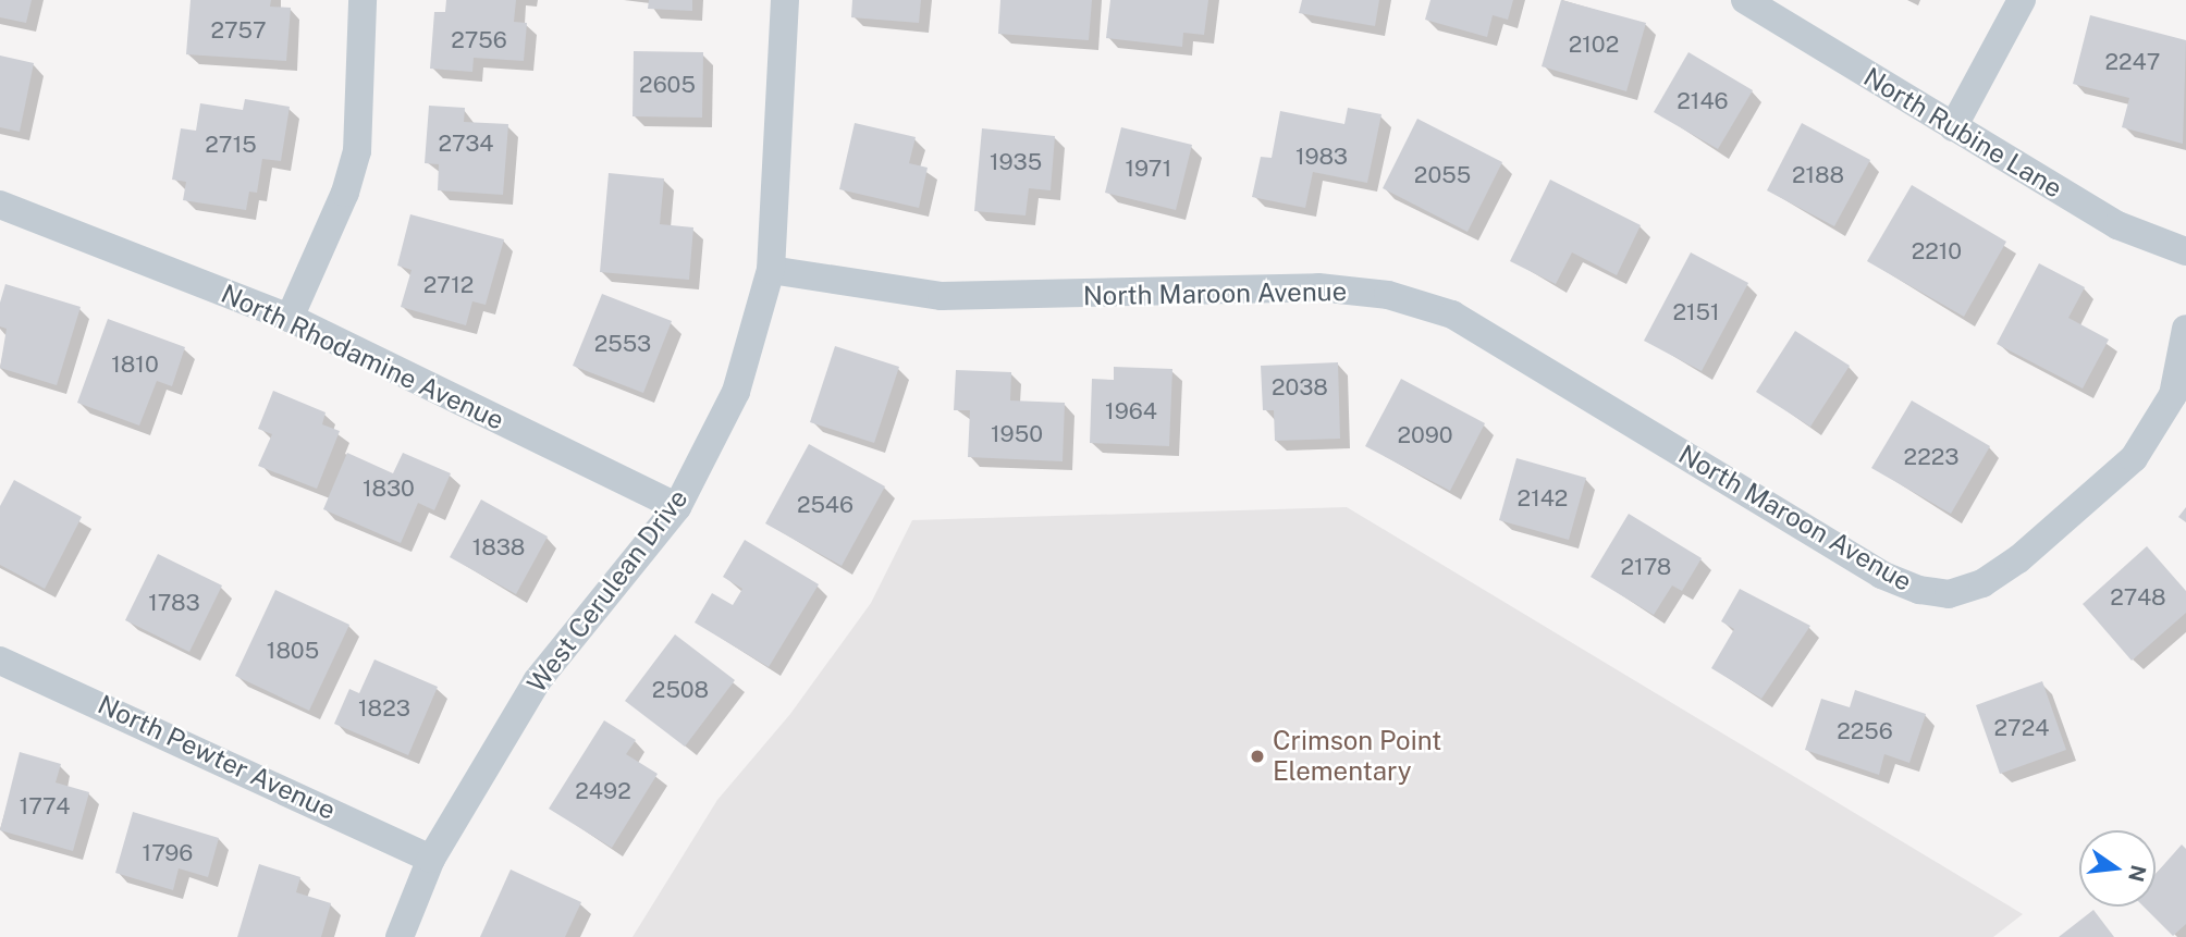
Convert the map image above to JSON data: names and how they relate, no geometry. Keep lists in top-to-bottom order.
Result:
{
  "streets": {
    "street": [
      "North Rubine Lane",
      "North Maroon Avenue",
      "North Rhodamine Avenue",
      "West Cerulean Drive",
      "North Pewter Avenue"
    ]
  },
  "crossings": [
    ["North Maroon Avenue", "West Cerulean Drive"],
    ["North Rhodamine Avenue", "West Cerulean Drive"],
    ["West Cerulean Drive", "North Pewter Avenue"]
  ],
  "places": ["Crimson Point Elementary"],
  "house_numbers": [
    "2757",
    "2756",
    "2102",
    "2247",
    "2605",
    "2146",
    "2734",
    "2715",
    "1983",
    "1935",
    "1971",
    "2055",
    "2188",
    "2210",
    "2712",
    "2151",
    "2553",
    "1810",
    "2038",
    "1964",
    "1950",
    "2090",
    "2223",
    "1830",
    "2142",
    "2546",
    "1838",
    "2178",
    "2748",
    "1783",
    "1805",
    "2508",
    "1823",
    "2724",
    "2256",
    "2492",
    "1774",
    "1796"
  ],
  "north": "right"
}
